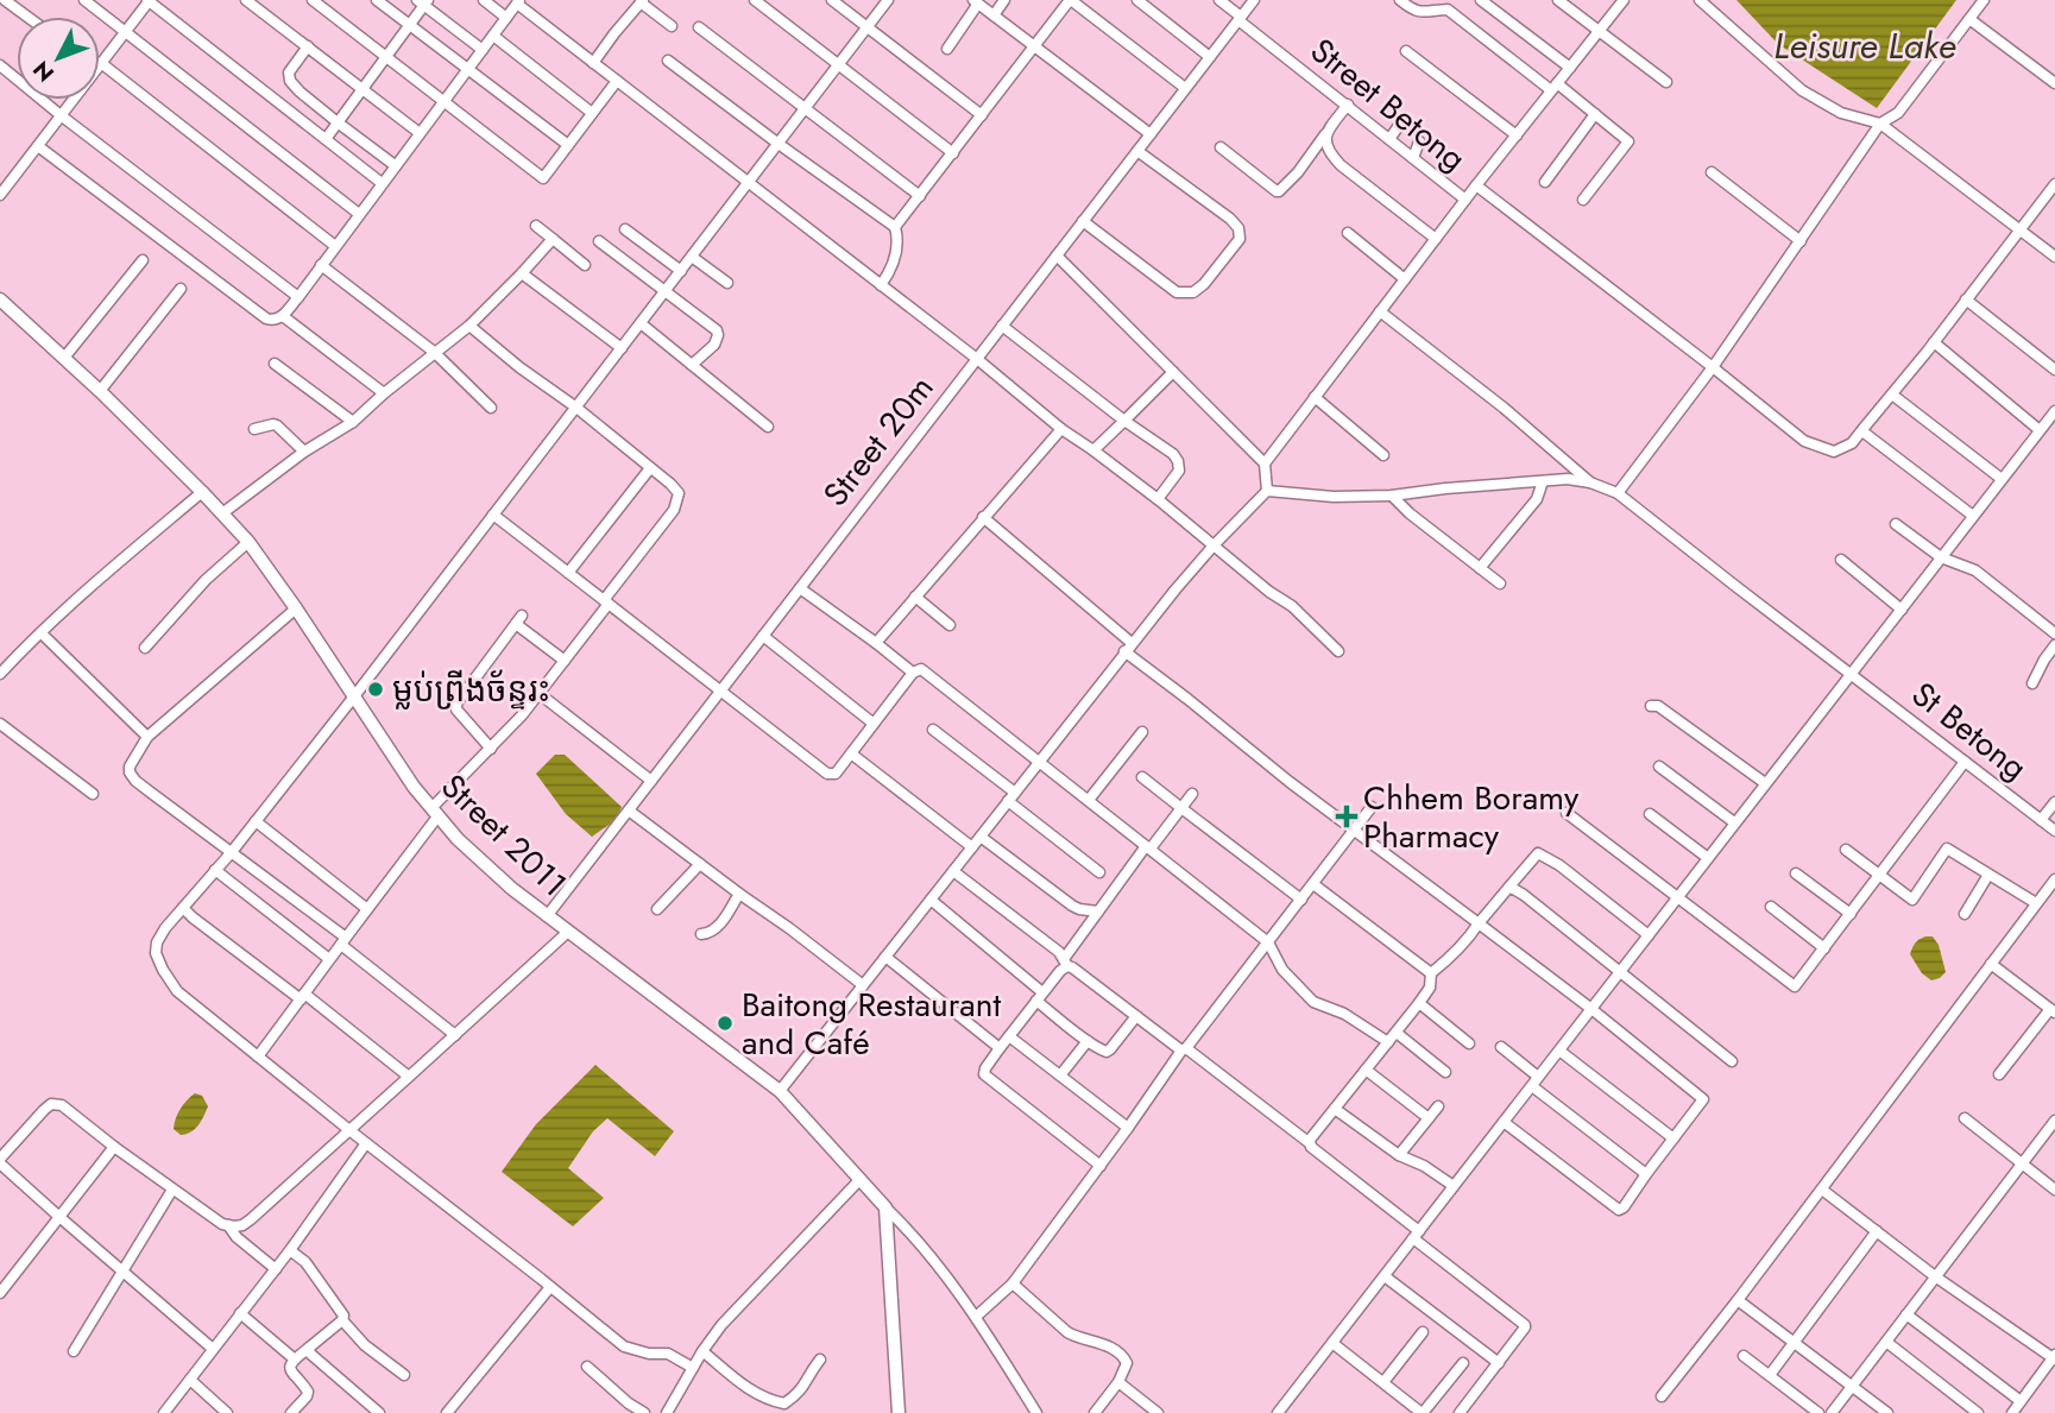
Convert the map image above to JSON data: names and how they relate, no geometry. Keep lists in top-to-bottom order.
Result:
{
  "streets": {
    "main road": ["Street 2011"],
    "street": ["Street Betong", "Street 20m", "St Betong"]
  },
  "crossings": [
    ["Street Betong", "Street 20m"],
    ["Street 20m", "Street 2011"]
  ],
  "water": ["Leisure Lake"],
  "places": {
    "other": ["ម្លប់ព្រីងច័ន្ទរះ", "Baitong Restaurant and Café"],
    "health": ["Chhem Boramy Pharmacy"]
  },
  "north": "bottom left"
}
